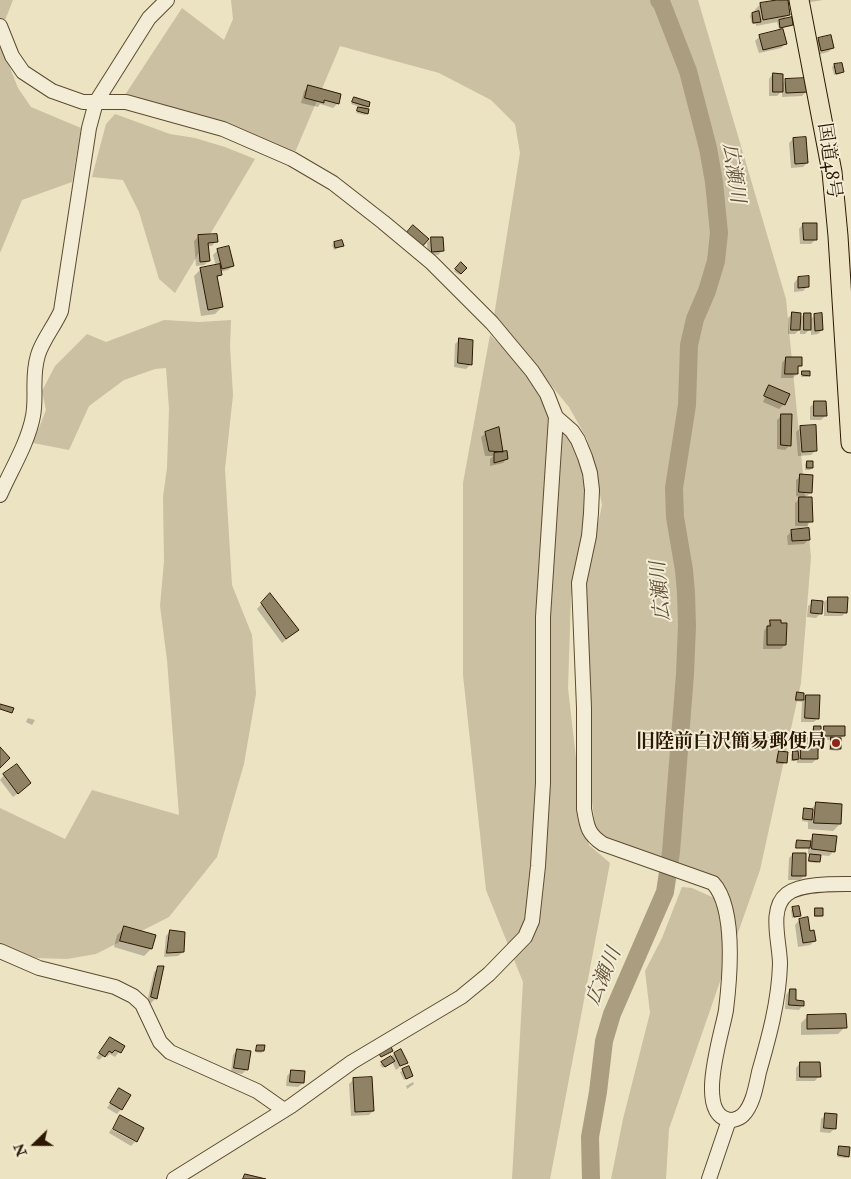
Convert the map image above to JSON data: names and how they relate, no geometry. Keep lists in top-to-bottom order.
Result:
{
  "streets": {
    "highway": ["国道48号"]
  },
  "water": ["広瀬川"],
  "places": ["旧陸前白沢簡易郵便局"],
  "north": "left"
}
